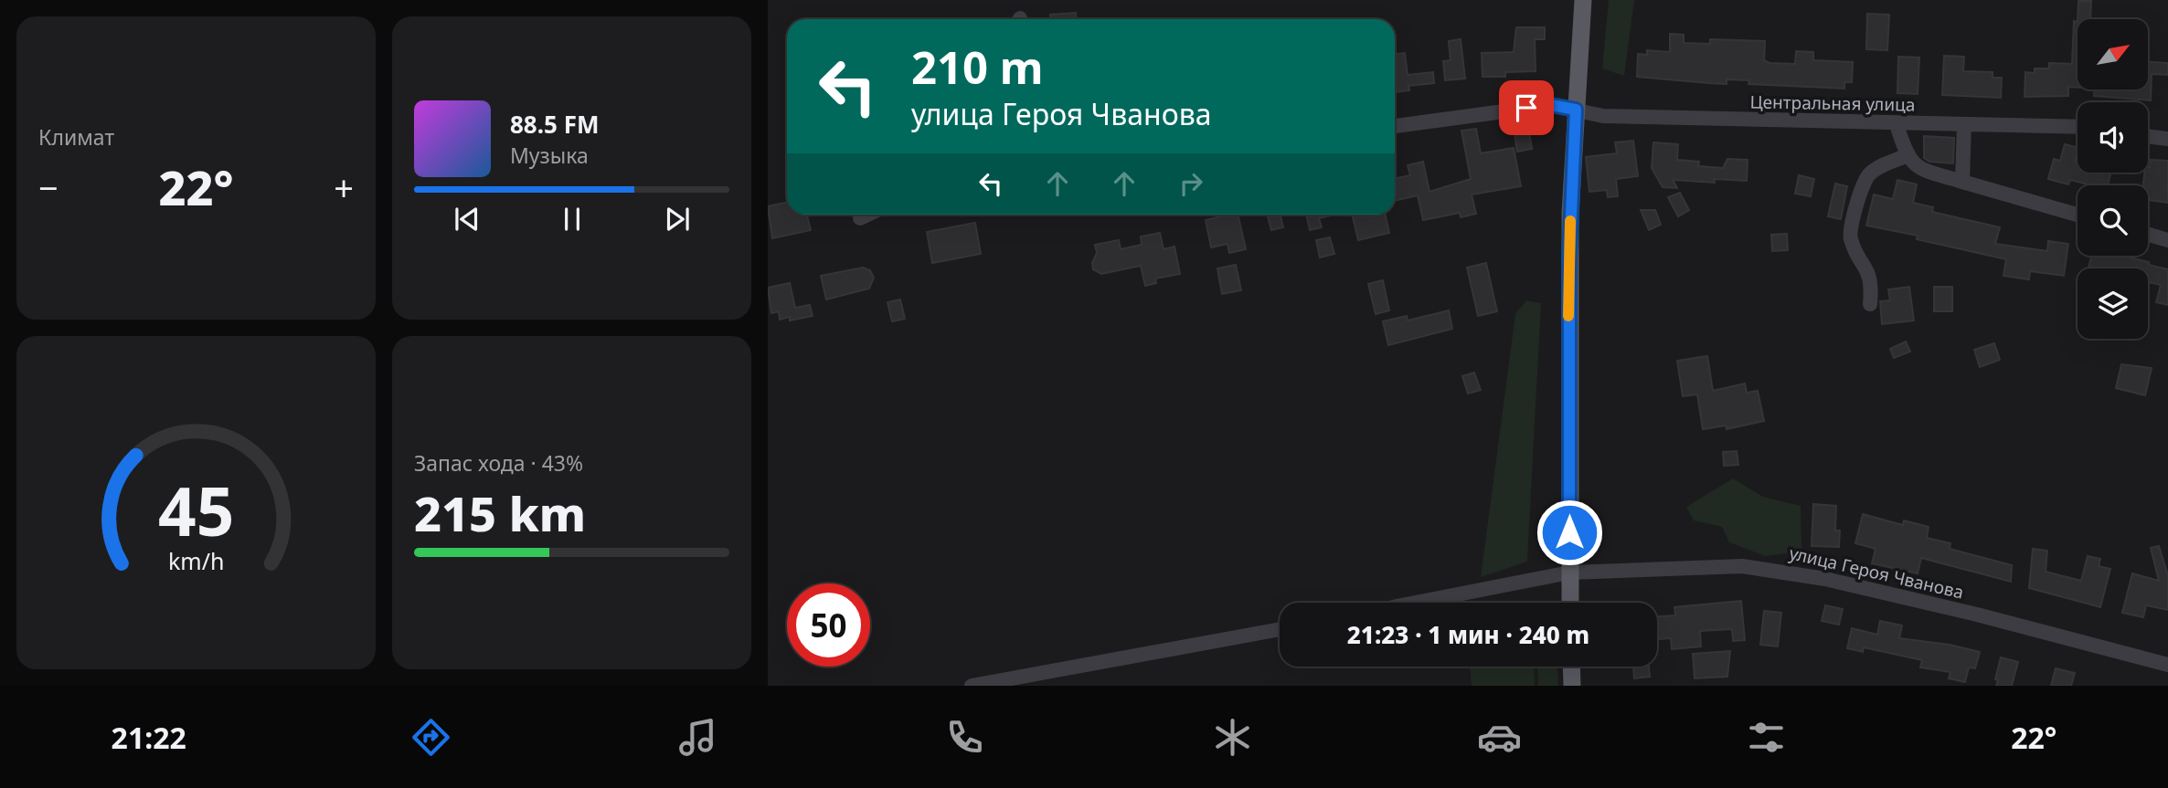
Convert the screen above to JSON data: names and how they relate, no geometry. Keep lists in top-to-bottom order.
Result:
{
  "streets": {
    "street": ["Центральная улица", "улица Героя Чванова"]
  },
  "north": "top right",
  "page": {
    "tile": [
      "Климат",
      ["Запас хода · 43%", "215 km"]
    ],
    "turn": ["210 m", "улица Героя Чванова"],
    "song": ["88.5 FM", "Музыка"],
    "heat": ["−", "22°", "+"],
    "limit": "50",
    "trip": "21:23 · 1 мин · 240 m",
    "tabs": ["21:22", "22°"],
    "gauge": ["45", "km/h"]
  }
}
